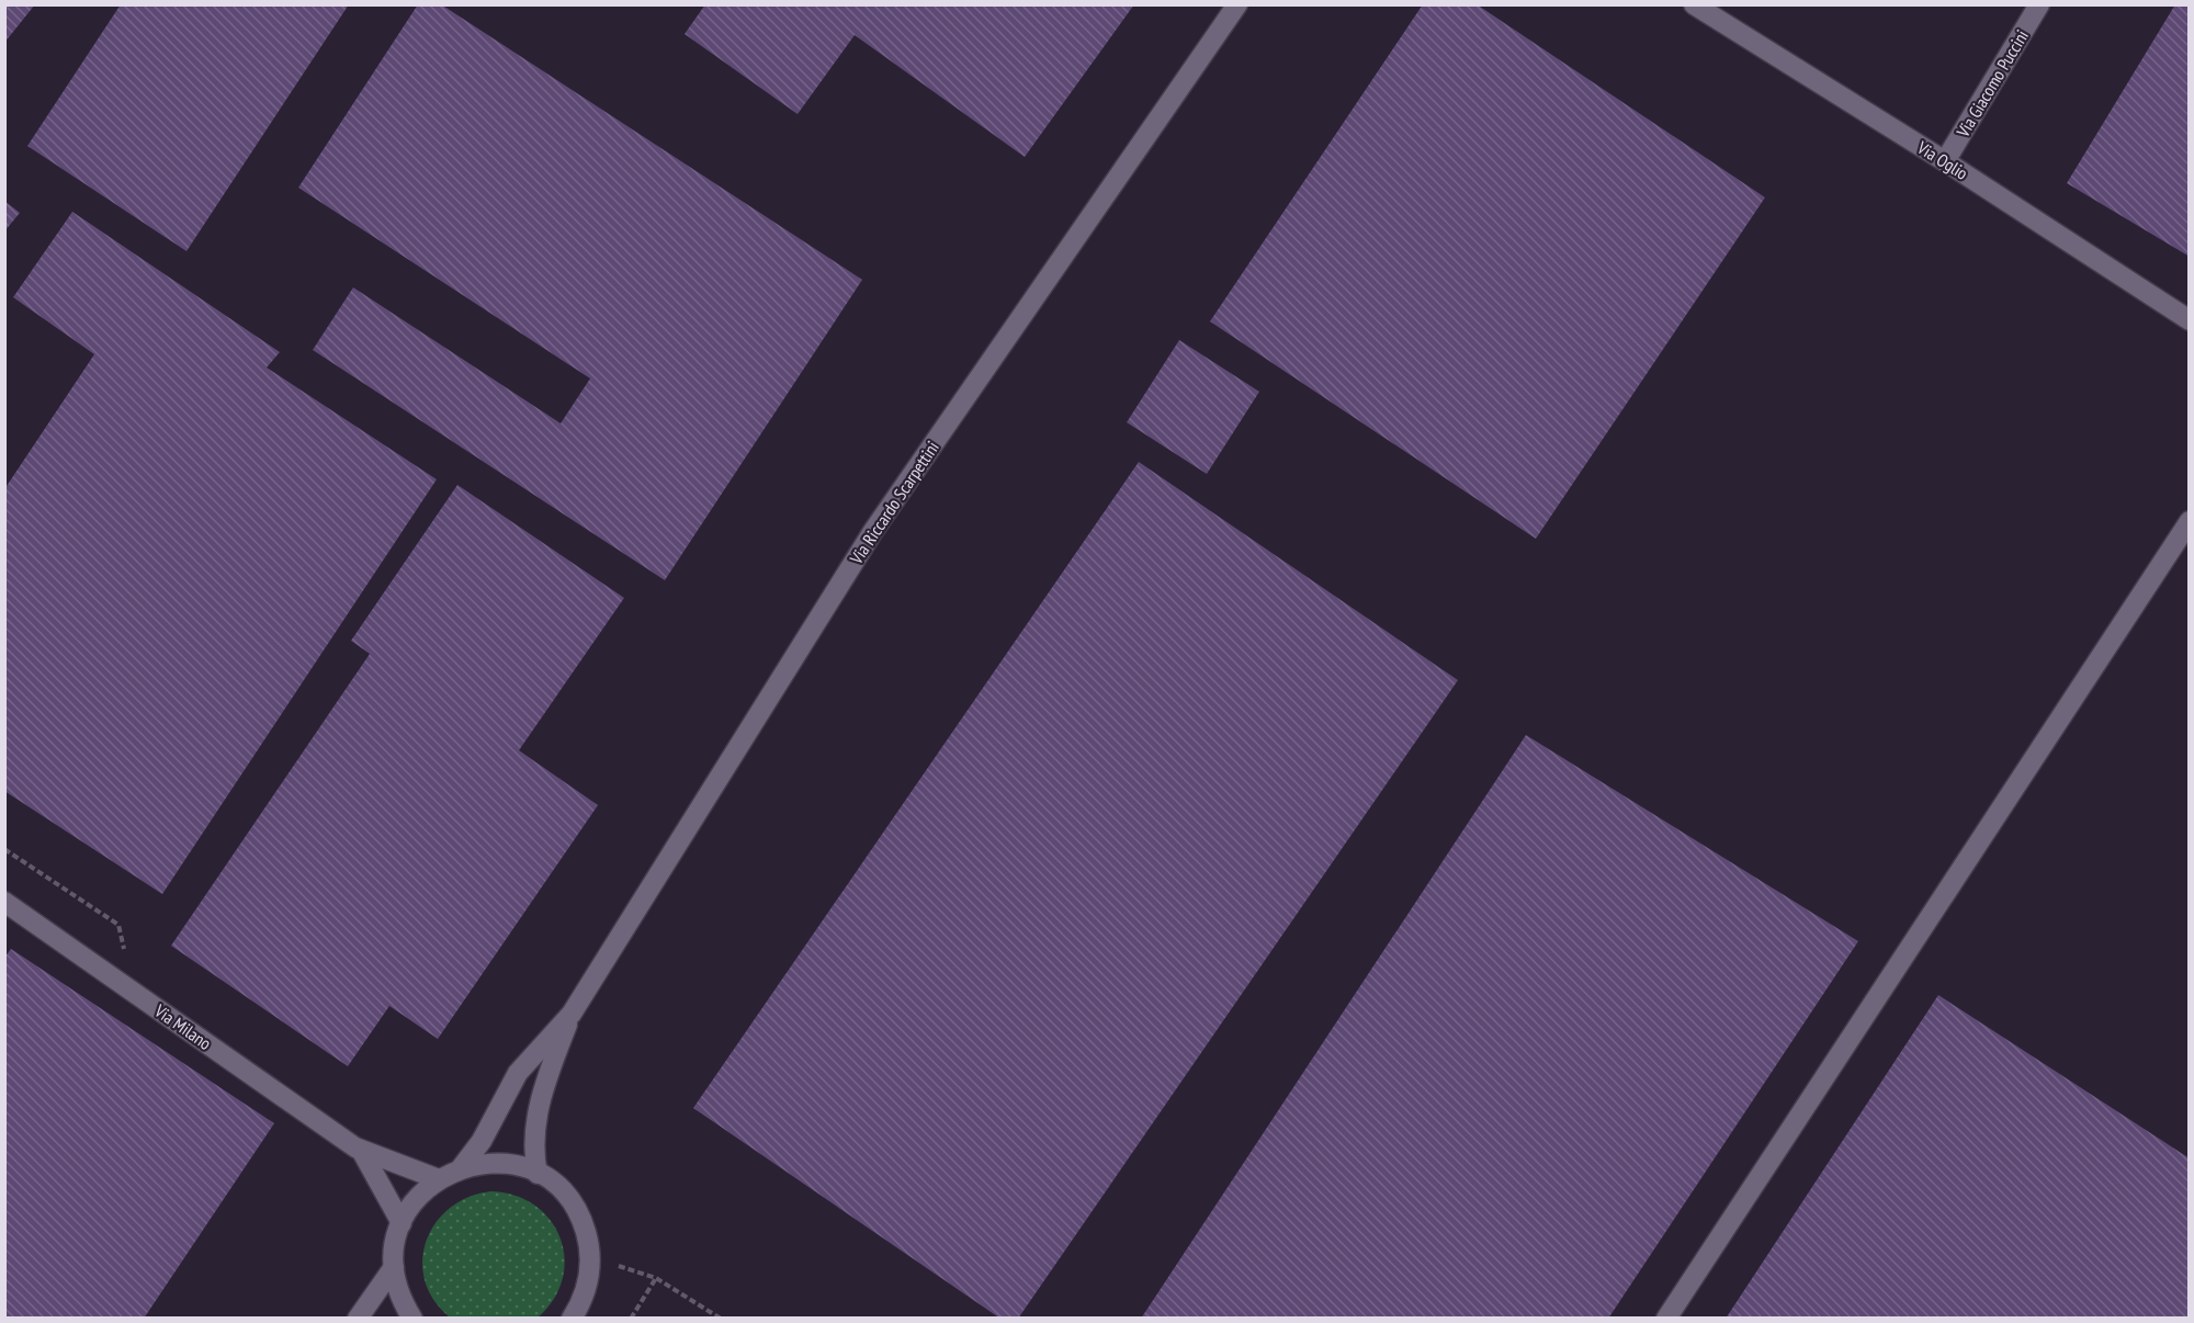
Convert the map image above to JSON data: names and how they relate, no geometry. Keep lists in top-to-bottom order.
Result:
{
  "streets": {
    "street": [
      "Via Giacomo Puccini",
      "Via Oglio",
      "Via Riccardo Scarpettini",
      "Via Milano"
    ]
  },
  "crossings": [
    ["Via Giacomo Puccini", "Via Oglio"]
  ]
}
